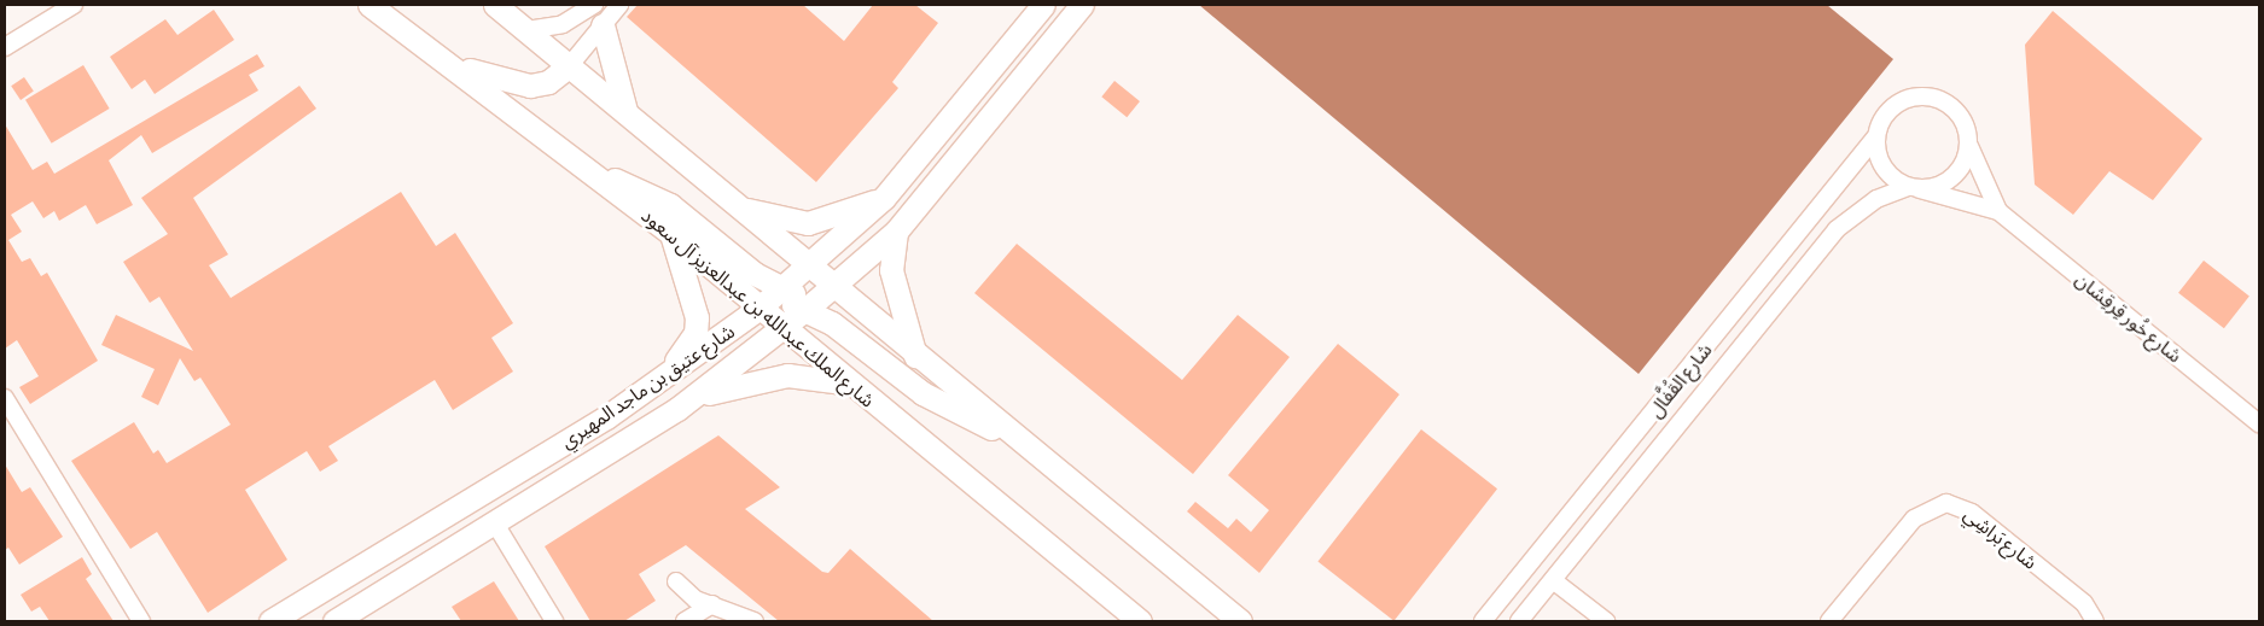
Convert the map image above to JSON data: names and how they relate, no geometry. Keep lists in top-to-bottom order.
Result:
{
  "streets": {
    "main road": ["شارع الملك عبدالله بن عبدالعزيز آل سعود", "شارع عتيق بن ماجد المهيري"],
    "street": ["شارع خُور قِرقِشان", "شارع القُفَّال", "شارع بَراشِي"]
  },
  "crossings": [
    ["شارع الملك عبدالله بن عبدالعزيز آل سعود", "شارع عتيق بن ماجد المهيري"],
    ["شارع خُور قِرقِشان", "شارع القُفَّال"]
  ]
}
